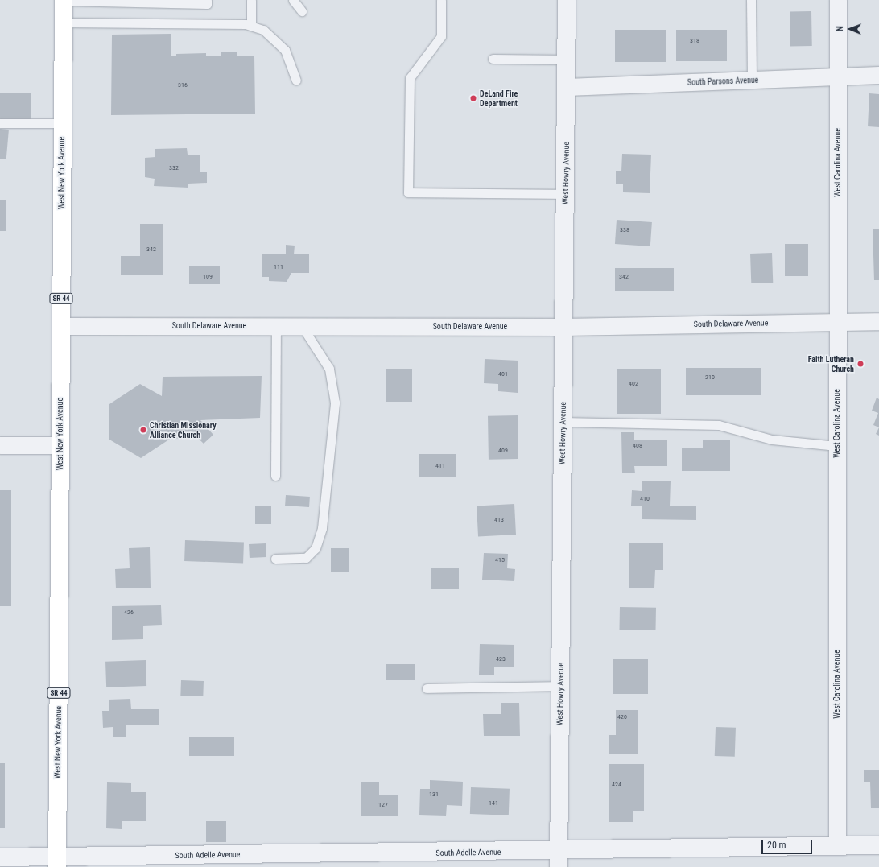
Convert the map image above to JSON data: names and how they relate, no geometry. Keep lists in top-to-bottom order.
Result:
{
  "streets": {
    "main road": ["West New York Avenue", "SR 44"],
    "street": [
      "South Parsons Avenue",
      "West Carolina Avenue",
      "West Howry Avenue",
      "South Delaware Avenue",
      "South Adelle Avenue"
    ]
  },
  "crossings": [
    ["South Parsons Avenue", "West Carolina Avenue"],
    ["South Parsons Avenue", "West Howry Avenue"],
    ["West Carolina Avenue", "South Delaware Avenue"],
    ["West Carolina Avenue", "South Adelle Avenue"],
    ["West New York Avenue", "South Delaware Avenue"],
    ["West New York Avenue", "South Adelle Avenue"],
    ["West Howry Avenue", "South Delaware Avenue"],
    ["West Howry Avenue", "South Adelle Avenue"]
  ],
  "places": ["DeLand Fire Department", "Faith Lutheran Church", "Christian Missionary Alliance Church"],
  "house_numbers": [
    "318",
    "316",
    "332",
    "338",
    "342",
    "111",
    "109",
    "342",
    "401",
    "210",
    "402",
    "408",
    "409",
    "411",
    "410",
    "413",
    "415",
    "426",
    "423",
    "420",
    "424",
    "131",
    "141",
    "127"
  ],
  "scale_bar": "20 m",
  "north": "left"
}
